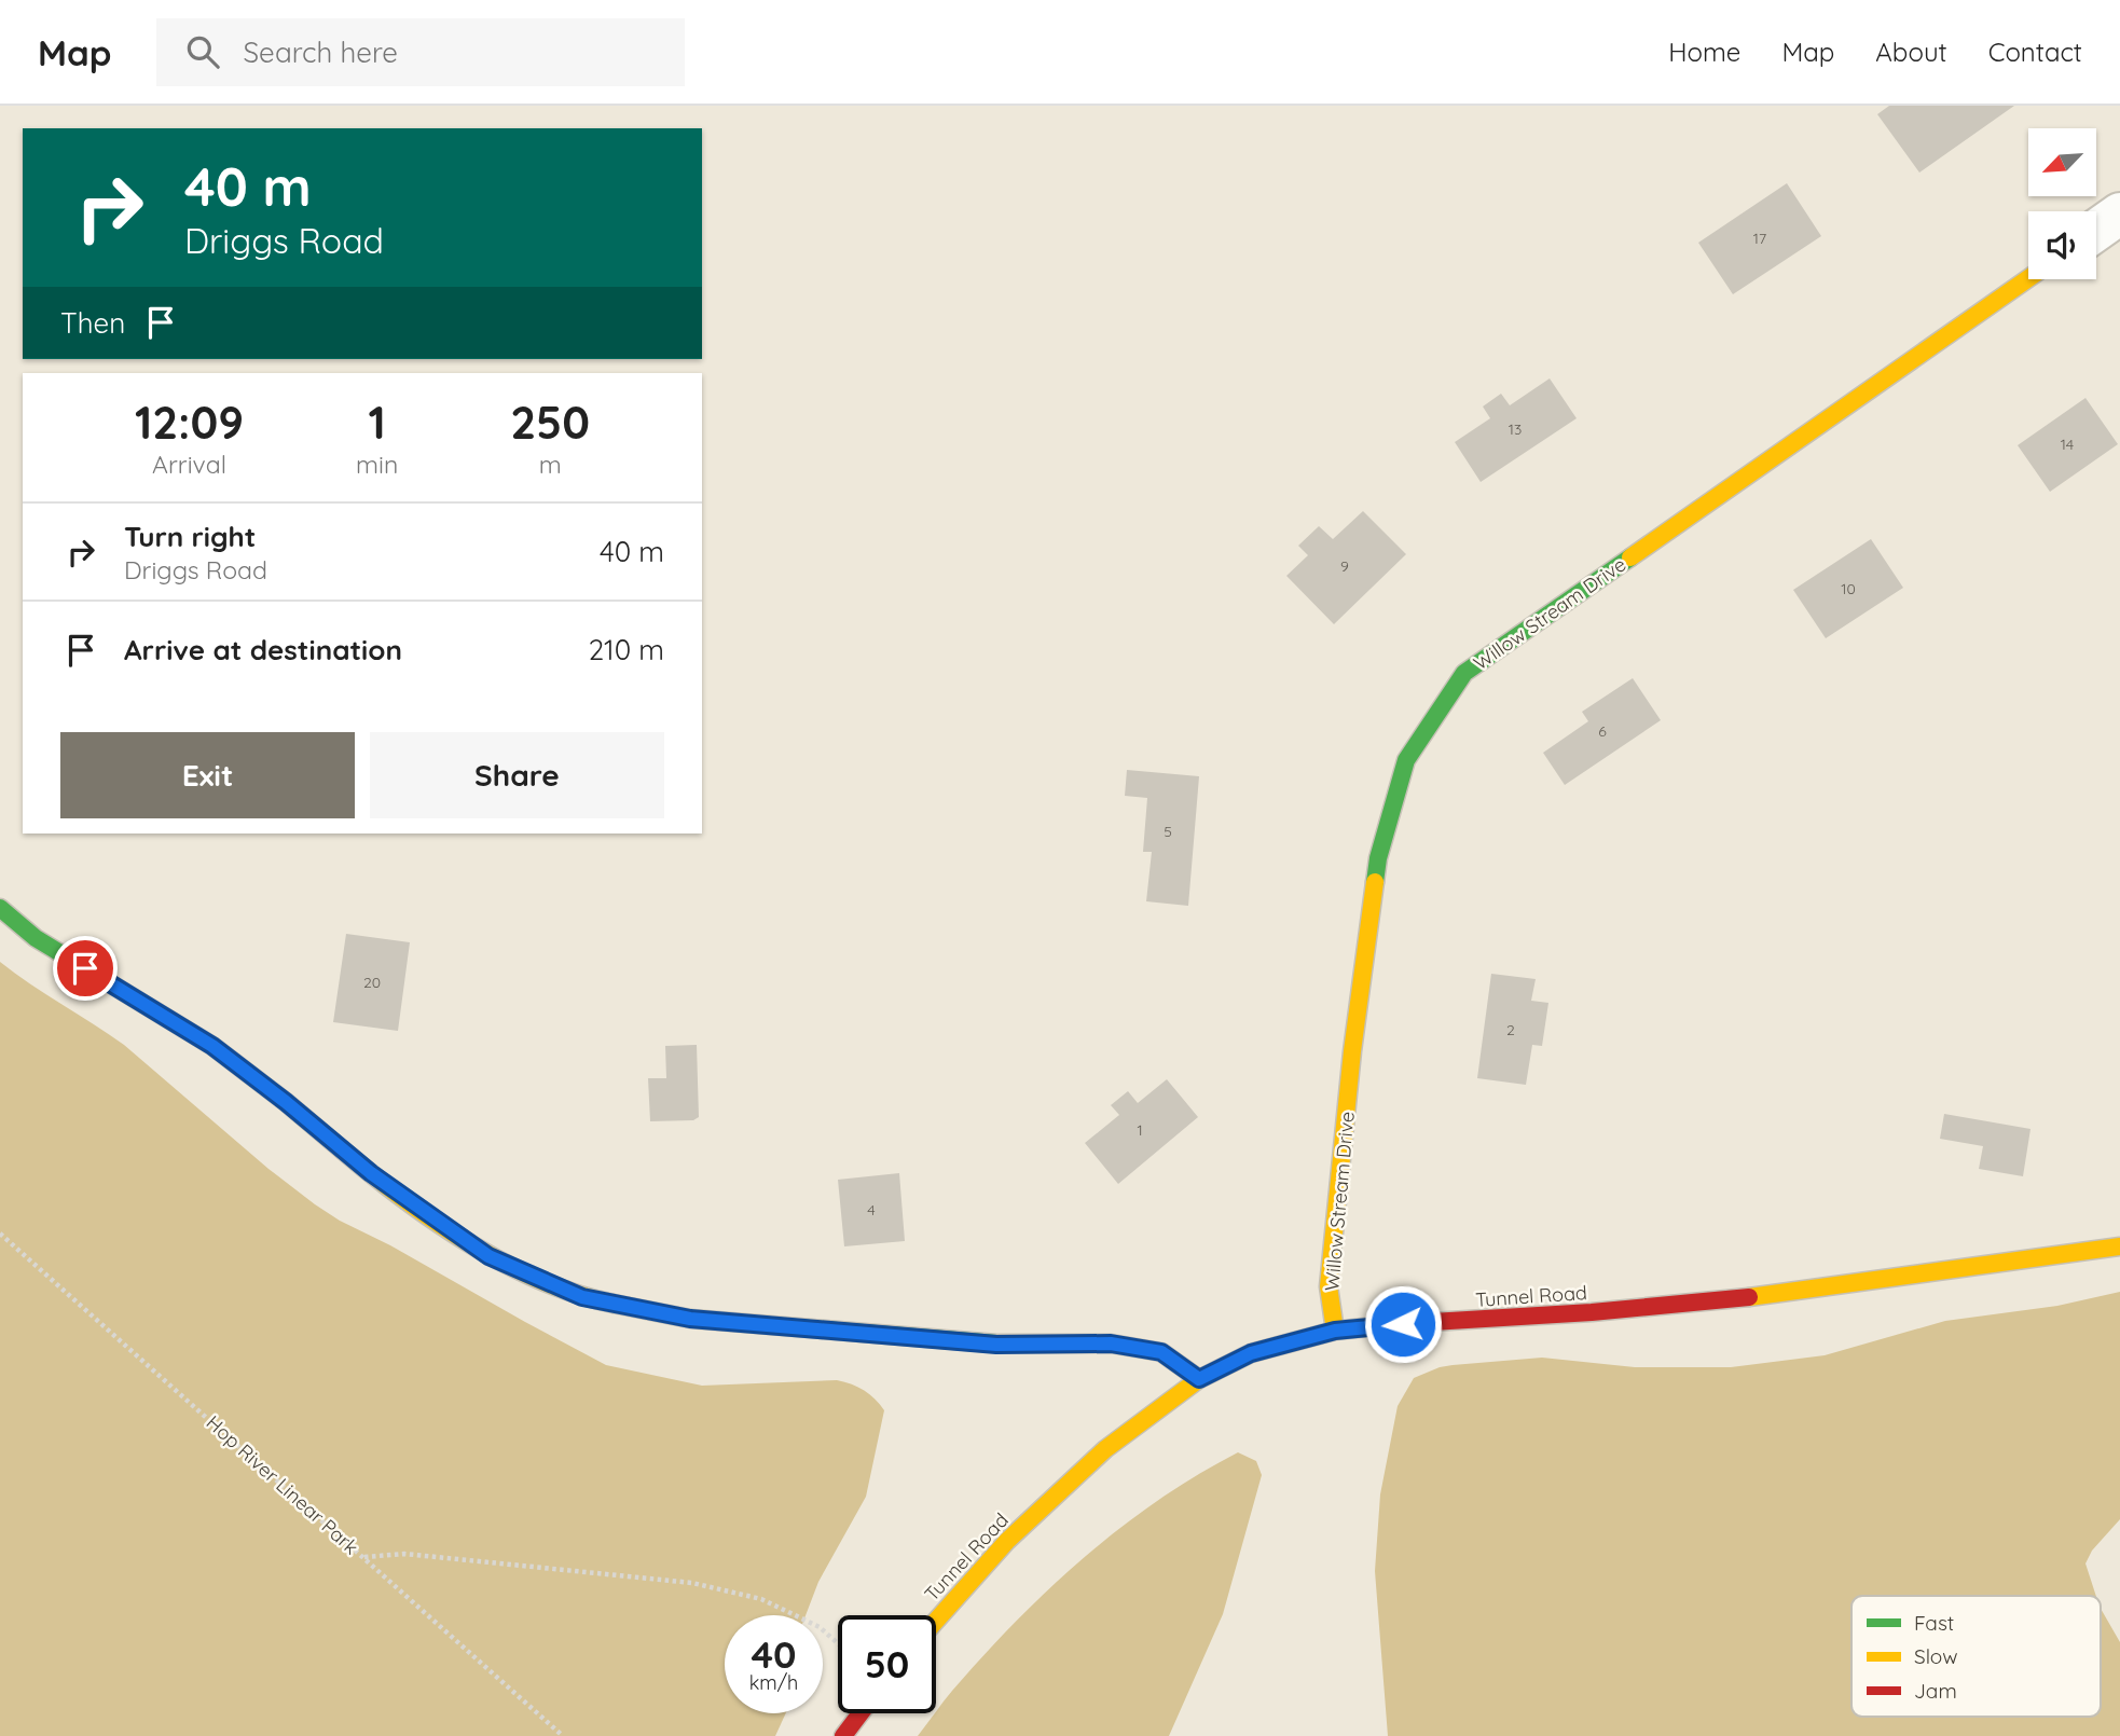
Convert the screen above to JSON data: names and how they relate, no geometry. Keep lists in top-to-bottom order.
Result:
{
  "streets": {
    "street": ["Willow Stream Drive", "Tunnel Road"],
    "path": ["Hop River Linear Park"]
  },
  "crossings": [
    ["Willow Stream Drive", "Tunnel Road"]
  ],
  "house_numbers": [
    "17",
    "13",
    "14",
    "9",
    "10",
    "6",
    "5",
    "20",
    "2",
    "1",
    "4"
  ],
  "legend": ["Fast", "Slow", "Jam"],
  "north": "bottom left",
  "page": {
    "header": "Map",
    "search": "Search here",
    "nav": [
      "Home",
      "Map",
      "About",
      "Contact"
    ],
    "turn": ["40 m", "Driggs Road"],
    "then": "Then",
    "eta": [
      "12:09",
      "Arrival",
      "1",
      "min",
      "250",
      "m"
    ],
    "list": [
      {
        "name": "Turn right",
        "note": "Driggs Road",
        "value": "40 m"
      },
      {
        "name": "Arrive at destination",
        "value": "210 m"
      }
    ],
    "buttons": ["Exit", "Share"],
    "speed": "40 km/h",
    "limit": "50"
  }
}
